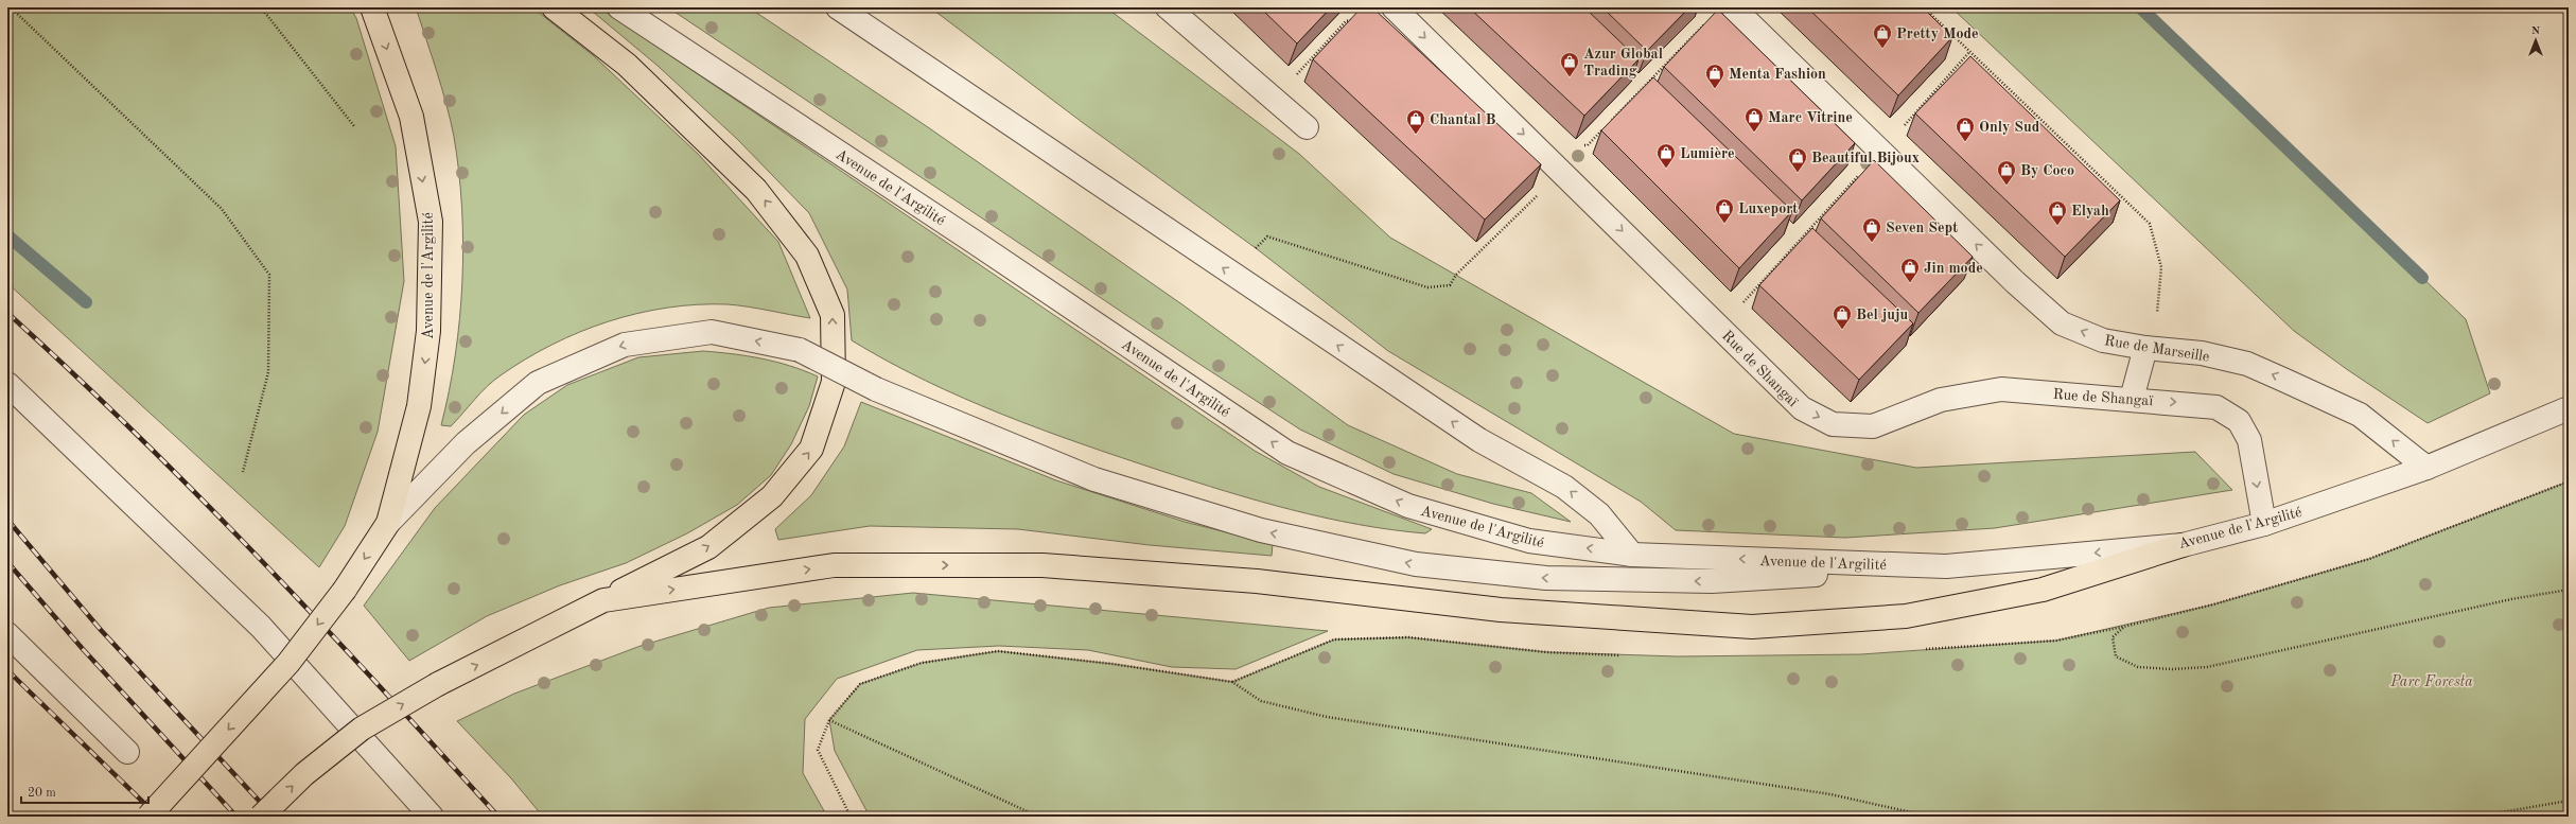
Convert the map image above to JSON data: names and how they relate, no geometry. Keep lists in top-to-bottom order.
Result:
{
  "streets": {
    "main road": ["Avenue de l'Argilité"],
    "street": ["Rue de Marseille", "Rue de Shangaï"]
  },
  "crossings": [
    ["Avenue de l'Argilité", "Rue de Marseille"],
    ["Avenue de l'Argilité", "Rue de Shangaï"]
  ],
  "one_way": ["Rue de Marseille", "Rue de Shangaï"],
  "parks": ["Parc Foresta"],
  "places": {
    "shop": [
      "Pretty Mode",
      "Azur Global Trading",
      "Menta Fashion",
      "Marc Vitrine",
      "Chantal B",
      "Only Sud",
      "Lumière",
      "Beautiful Bijoux",
      "By Coco",
      "Luxeport",
      "Elyah",
      "Seven Sept",
      "Jin mode",
      "Bel juju"
    ]
  },
  "scale_bar": "20 m",
  "north": "top"
}
